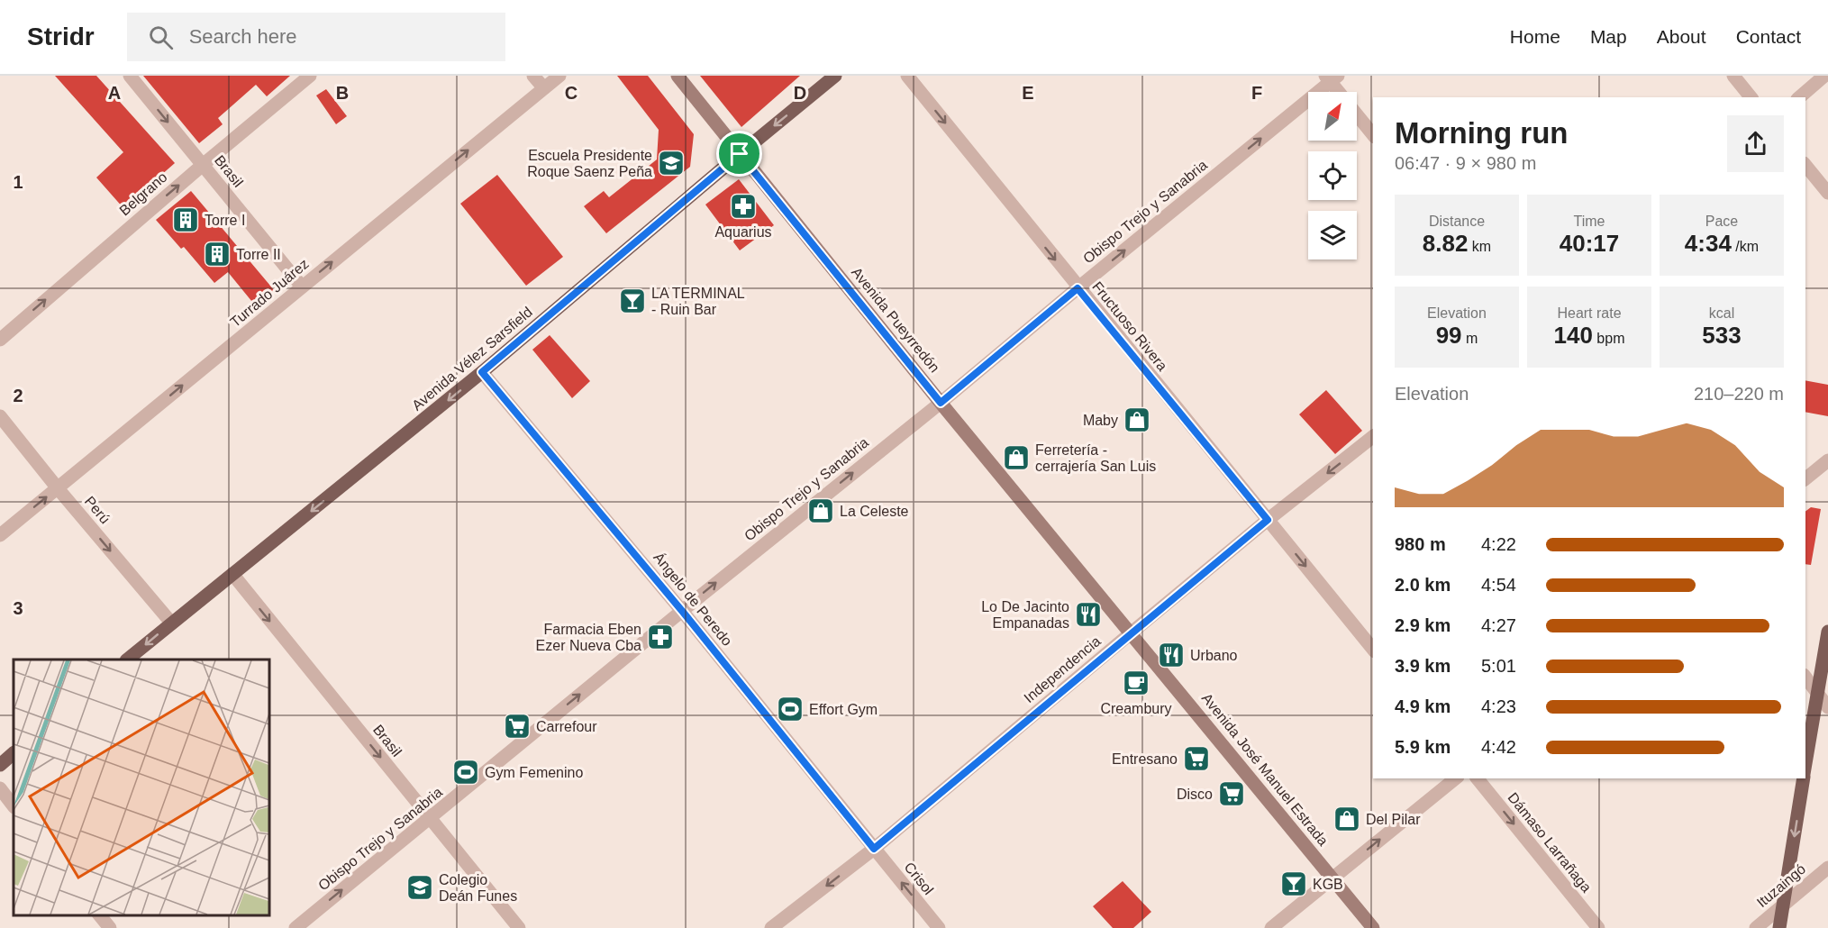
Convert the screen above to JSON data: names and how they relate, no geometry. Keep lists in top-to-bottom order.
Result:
{
  "streets": {
    "main road": ["Avenida Pueyrredón", "Avenida Vélez Sarsfield", "Avenida José Manuel Estrada"],
    "street": [
      "Brasil",
      "Belgrano",
      "Obispo Trejo y Sanabria",
      "Turrado Juárez",
      "Fructuoso Rivera",
      "Perú",
      "Ángelo de Peredo",
      "Independencia",
      "Dámaso Larrañaga",
      "Crisol",
      "Ituzaingó"
    ]
  },
  "crossings": [
    ["Brasil", "Belgrano"],
    ["Brasil", "Obispo Trejo y Sanabria"],
    ["Brasil", "Turrado Juárez"],
    ["Brasil", "Avenida Vélez Sarsfield"],
    ["Obispo Trejo y Sanabria", "Avenida Pueyrredón"],
    ["Obispo Trejo y Sanabria", "Fructuoso Rivera"],
    ["Obispo Trejo y Sanabria", "Ángelo de Peredo"],
    ["Turrado Juárez", "Perú"],
    ["Avenida Pueyrredón", "Avenida Vélez Sarsfield"],
    ["Avenida Pueyrredón", "Independencia"],
    ["Avenida Pueyrredón", "Avenida José Manuel Estrada"],
    ["Fructuoso Rivera", "Independencia"],
    ["Avenida Vélez Sarsfield", "Perú"],
    ["Avenida Vélez Sarsfield", "Ángelo de Peredo"],
    ["Ángelo de Peredo", "Independencia"],
    ["Ángelo de Peredo", "Crisol"],
    ["Independencia", "Avenida José Manuel Estrada"],
    ["Independencia", "Crisol"]
  ],
  "one_way": [
    "Brasil",
    "Belgrano",
    "Obispo Trejo y Sanabria",
    "Turrado Juárez",
    "Fructuoso Rivera",
    "Avenida Vélez Sarsfield",
    "Perú",
    "Dámaso Larrañaga",
    "Crisol"
  ],
  "places": {
    "school or university": ["Escuela Presidente Roque Saenz Peña", "Colegio Deán Funes"],
    "pharmacy": ["Aquarius", "Farmacia Eben Ezer Nueva Cba"],
    "building": ["Torre I", "Torre II"],
    "bar": ["LA TERMINAL - Ruin Bar", "KGB"],
    "shop": [
      "Maby",
      "Ferretería - cerrajería San Luis",
      "La Celeste",
      "Del Pilar"
    ],
    "restaurant": ["Lo De Jacinto Empanadas", "Urbano"],
    "cafe": ["Creambury"],
    "sports": ["Effort Gym", "Gym Femenino"],
    "supermarket": ["Carrefour", "Entresano", "Disco"]
  },
  "north": "top right",
  "page": {
    "header": "Stridr",
    "search": "Search here",
    "nav": [
      "Home",
      "Map",
      "About",
      "Contact"
    ],
    "heading": ["Morning run", "06:47 · 9 × 980 m"],
    "stats": [
      ["Distance", "8.82 km"],
      ["Time", "40:17"],
      ["Pace", "4:34 /km"],
      ["Elevation", "99 m"],
      ["Heart rate", "140 bpm"],
      ["kcal", "533"]
    ],
    "chart": ["Elevation", "210–220 m"],
    "list": [
      {
        "name": "980 m",
        "note": "4:22"
      },
      {
        "name": "2.0 km",
        "note": "4:54"
      },
      {
        "name": "2.9 km",
        "note": "4:27"
      },
      {
        "name": "3.9 km",
        "note": "5:01"
      },
      {
        "name": "4.9 km",
        "note": "4:23"
      },
      {
        "name": "5.9 km",
        "note": "4:42"
      }
    ]
  },
  "grid": {
    "columns": [
      "A",
      "B",
      "C",
      "D",
      "E",
      "F"
    ],
    "rows": ["1", "2", "3"]
  }
}
